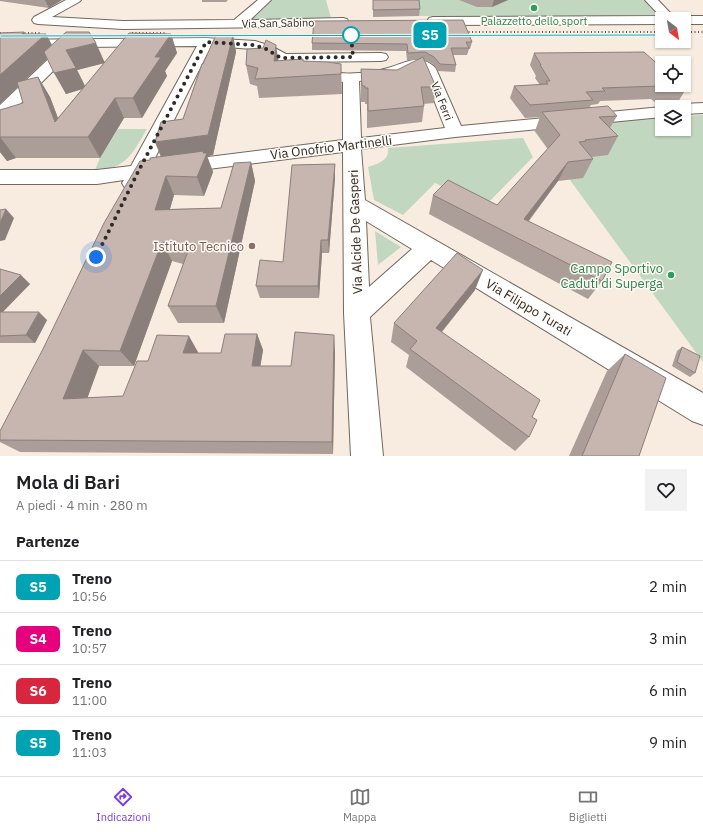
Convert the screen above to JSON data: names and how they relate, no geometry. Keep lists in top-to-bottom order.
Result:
{
  "streets": {
    "street": [
      "Via San Sabino",
      "Via Ferri",
      "Via Onofrio Martinelli",
      "Via Alcide De Gasperi",
      "Via Filippo Turati"
    ]
  },
  "crossings": [
    ["Via Ferri", "Via Onofrio Martinelli"],
    ["Via Ferri", "Via Alcide De Gasperi"],
    ["Via Onofrio Martinelli", "Via Alcide De Gasperi"],
    ["Via Alcide De Gasperi", "Via Filippo Turati"]
  ],
  "places": ["Palazzetto dello sport", "Istituto Tecnico", "Campo Sportivo Caduti di Superga"],
  "north": "bottom right",
  "page": {
    "on_map": "S5",
    "heading": [
      ["Mola di Bari", "A piedi · 4 min · 280 m"],
      "Partenze"
    ],
    "list": [
      {
        "mark": "S5",
        "name": "Treno",
        "note": "10:56",
        "value": "2 min"
      },
      {
        "mark": "S4",
        "name": "Treno",
        "note": "10:57",
        "value": "3 min"
      },
      {
        "mark": "S6",
        "name": "Treno",
        "note": "11:00",
        "value": "6 min"
      },
      {
        "mark": "S5",
        "name": "Treno",
        "note": "11:03",
        "value": "9 min"
      }
    ],
    "tabs": ["Indicazioni", "Mappa", "Biglietti"]
  }
}
